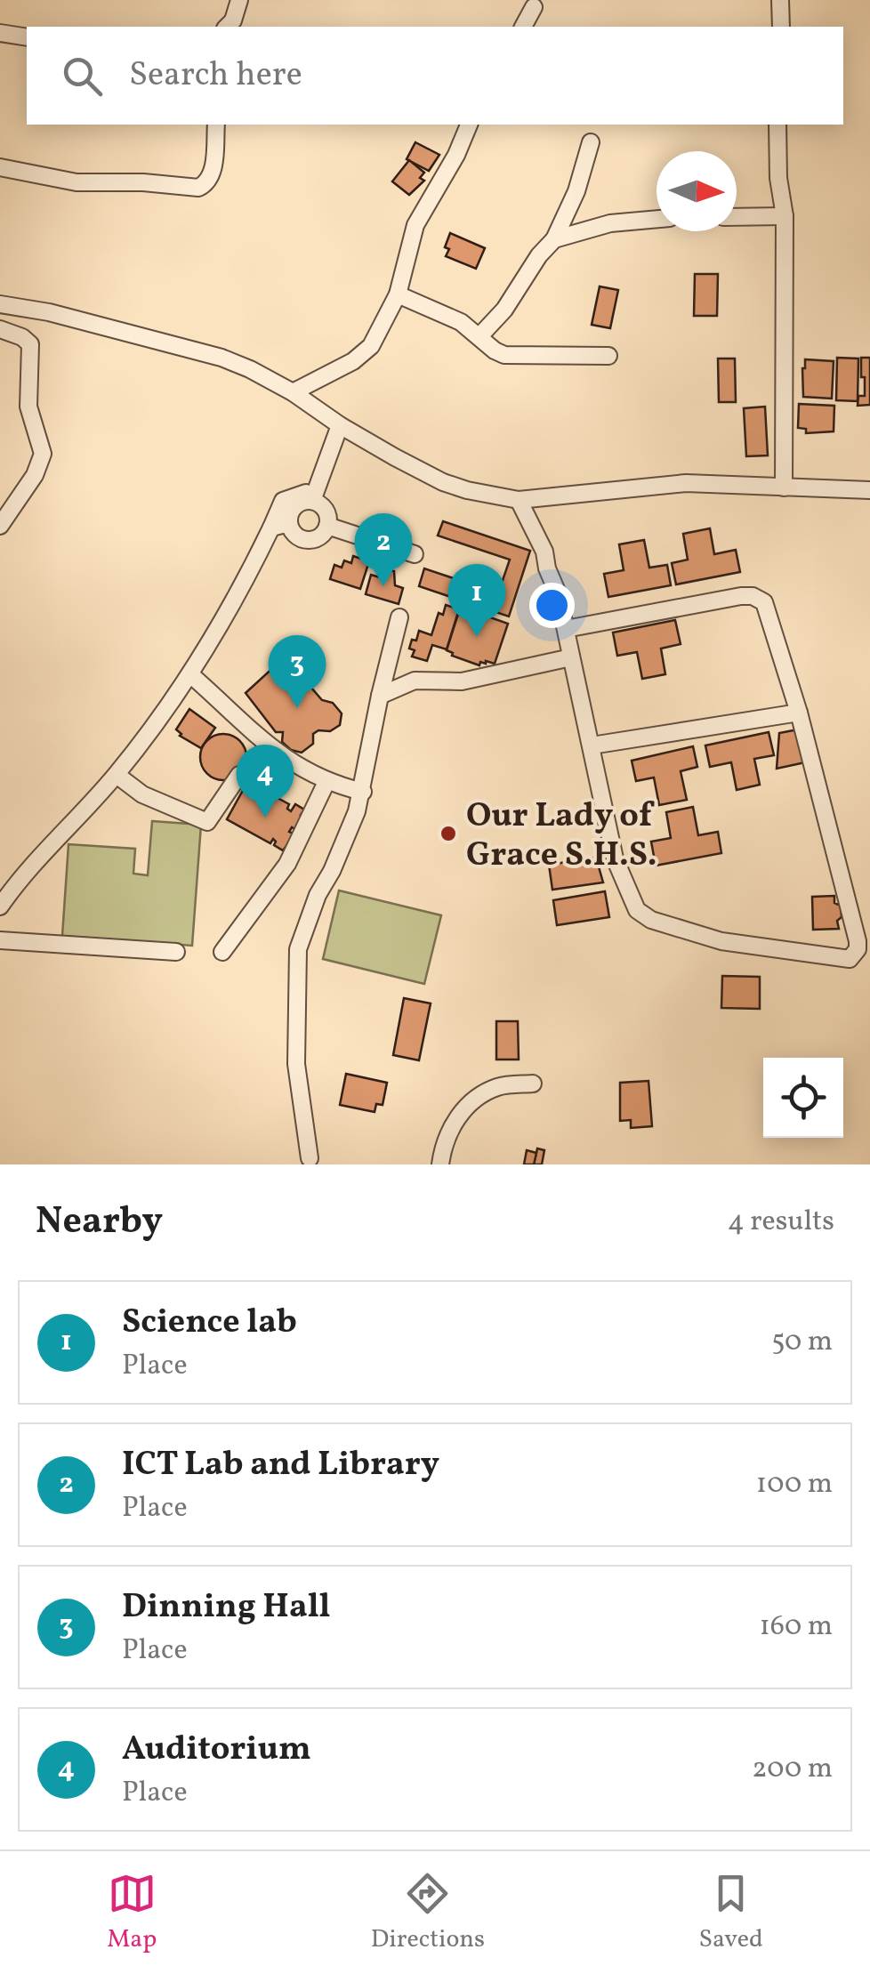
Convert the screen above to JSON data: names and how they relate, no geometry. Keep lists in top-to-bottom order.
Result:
{
  "places": ["Our Lady of Grace S.H.S."],
  "north": "right",
  "page": {
    "search": "Search here",
    "pins": [
      "2",
      "1",
      "3",
      "4"
    ],
    "heading": ["Nearby", "4 results"],
    "list": [
      {
        "mark": "1",
        "name": "Science lab",
        "note": "Place",
        "value": "50 m"
      },
      {
        "mark": "2",
        "name": "ICT Lab and Library",
        "note": "Place",
        "value": "100 m"
      },
      {
        "mark": "3",
        "name": "Dinning Hall",
        "note": "Place",
        "value": "160 m"
      },
      {
        "mark": "4",
        "name": "Auditorium",
        "note": "Place",
        "value": "200 m"
      }
    ],
    "nav": ["Map", "Directions", "Saved"]
  }
}
